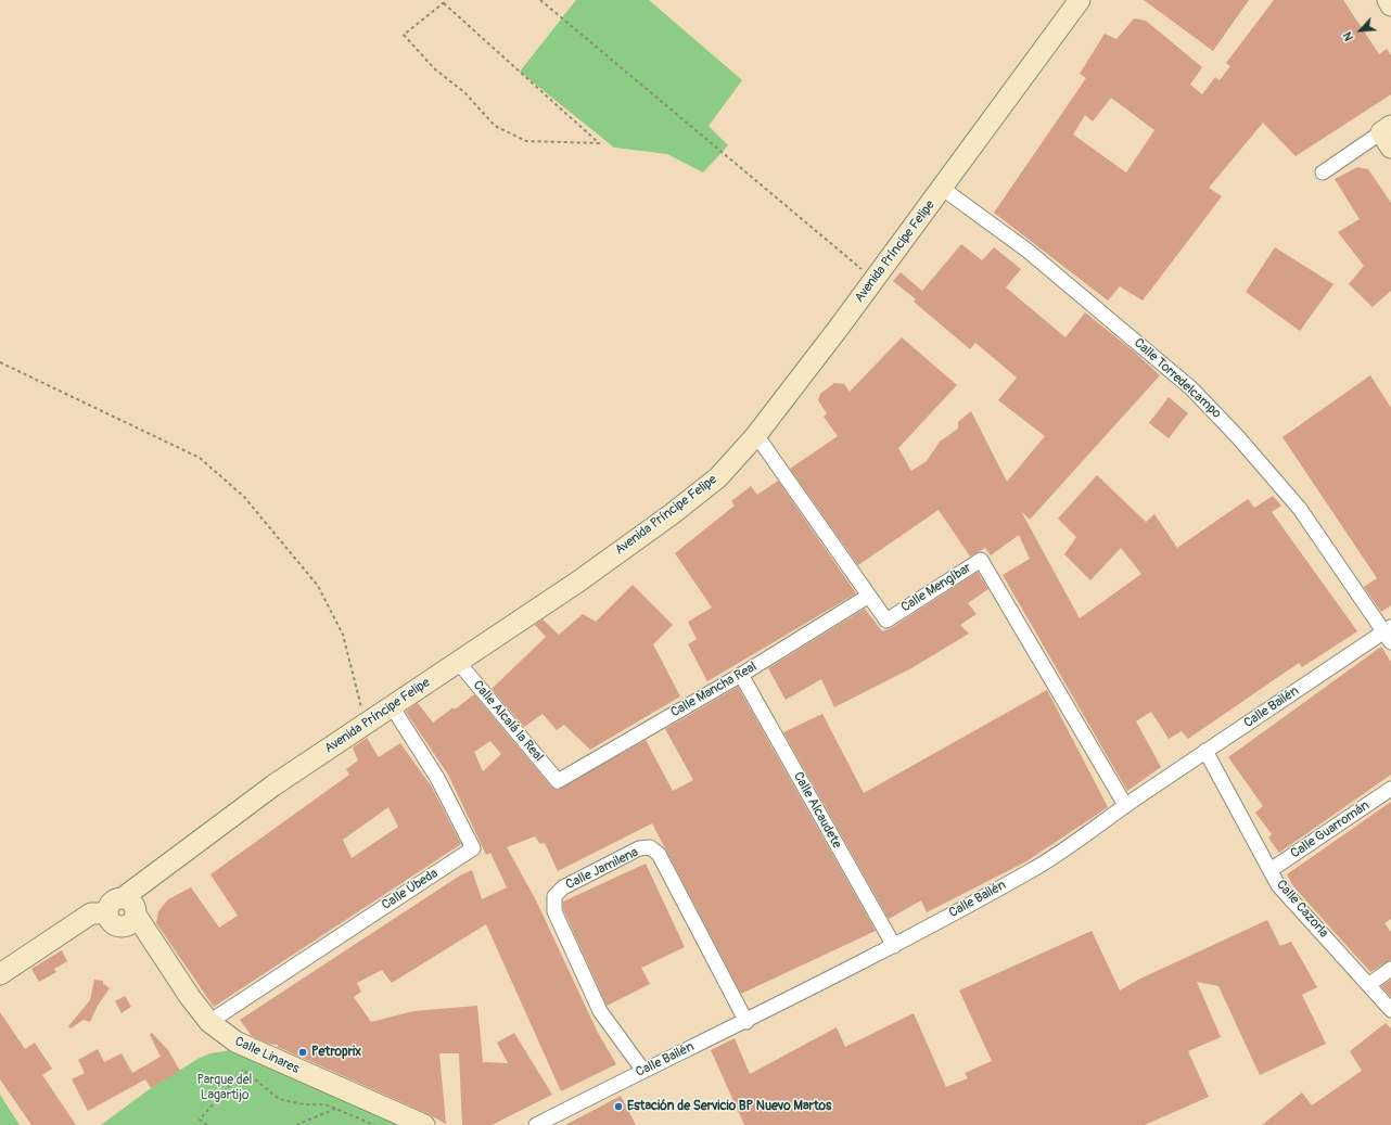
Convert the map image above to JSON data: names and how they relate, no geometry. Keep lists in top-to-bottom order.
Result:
{
  "streets": {
    "main road": ["Avenida Príncipe Felipe", "Calle Linares"],
    "street": [
      "Calle Torredelcampo",
      "Calle Mengíbar",
      "Calle Mancha Real",
      "Calle Bailén",
      "Calle Alcalá la Real",
      "Calle Alcaudete",
      "Calle Guarromán",
      "Calle Jamilena",
      "Calle Úbeda",
      "Calle Cazorla"
    ]
  },
  "crossings": [
    ["Avenida Príncipe Felipe", "Calle Torredelcampo"],
    ["Avenida Príncipe Felipe", "Calle Mengíbar"],
    ["Avenida Príncipe Felipe", "Calle Alcalá la Real"],
    ["Avenida Príncipe Felipe", "Calle Úbeda"],
    ["Avenida Príncipe Felipe", "Calle Linares"],
    ["Calle Torredelcampo", "Calle Bailén"],
    ["Calle Mengíbar", "Calle Mancha Real"],
    ["Calle Mengíbar", "Calle Bailén"],
    ["Calle Mancha Real", "Calle Alcalá la Real"],
    ["Calle Mancha Real", "Calle Alcaudete"],
    ["Calle Bailén", "Calle Alcaudete"],
    ["Calle Bailén", "Calle Jamilena"],
    ["Calle Bailén", "Calle Cazorla"],
    ["Calle Guarromán", "Calle Cazorla"],
    ["Calle Úbeda", "Calle Linares"]
  ],
  "parks": ["Parque del Lagartijo"],
  "places": ["Petroprix", "Estación de Servicio BP Nuevo Martos"],
  "north": "bottom left"
}
